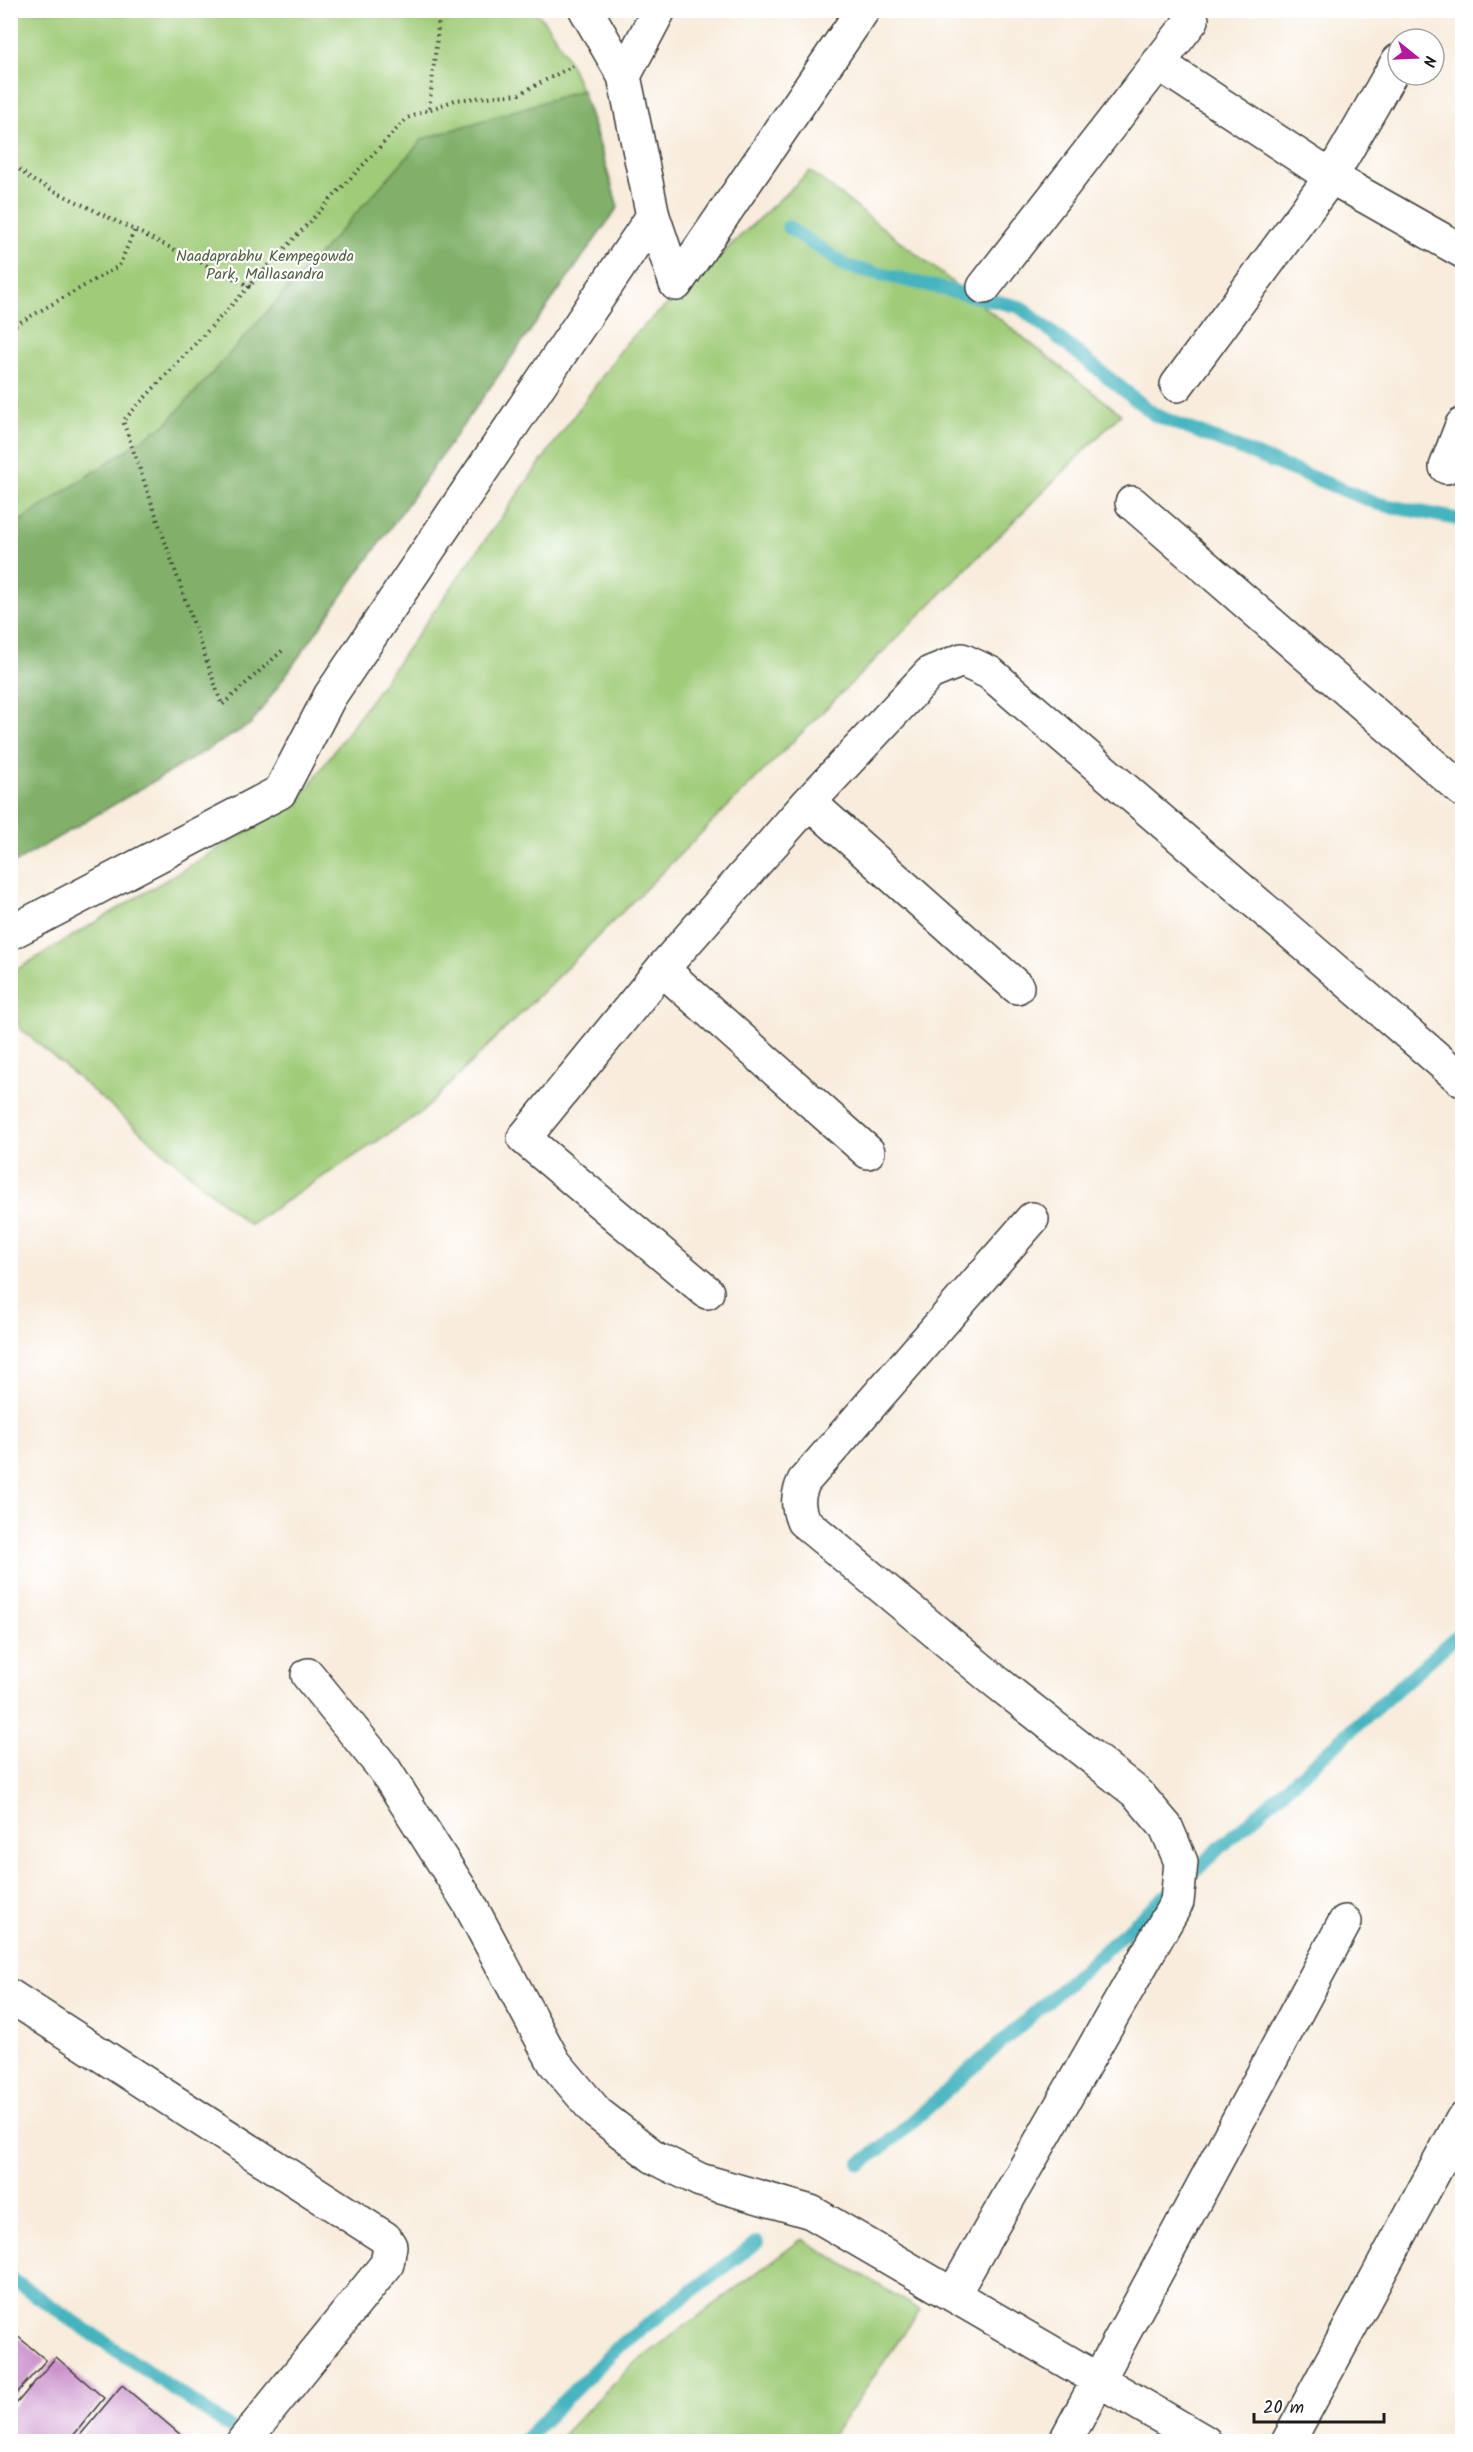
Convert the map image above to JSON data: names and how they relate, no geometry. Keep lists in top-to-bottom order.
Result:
{
  "parks": ["Naadaprabhu Kempegowda Park, Mallasandra"],
  "scale_bar": "20 m",
  "north": "right"
}
